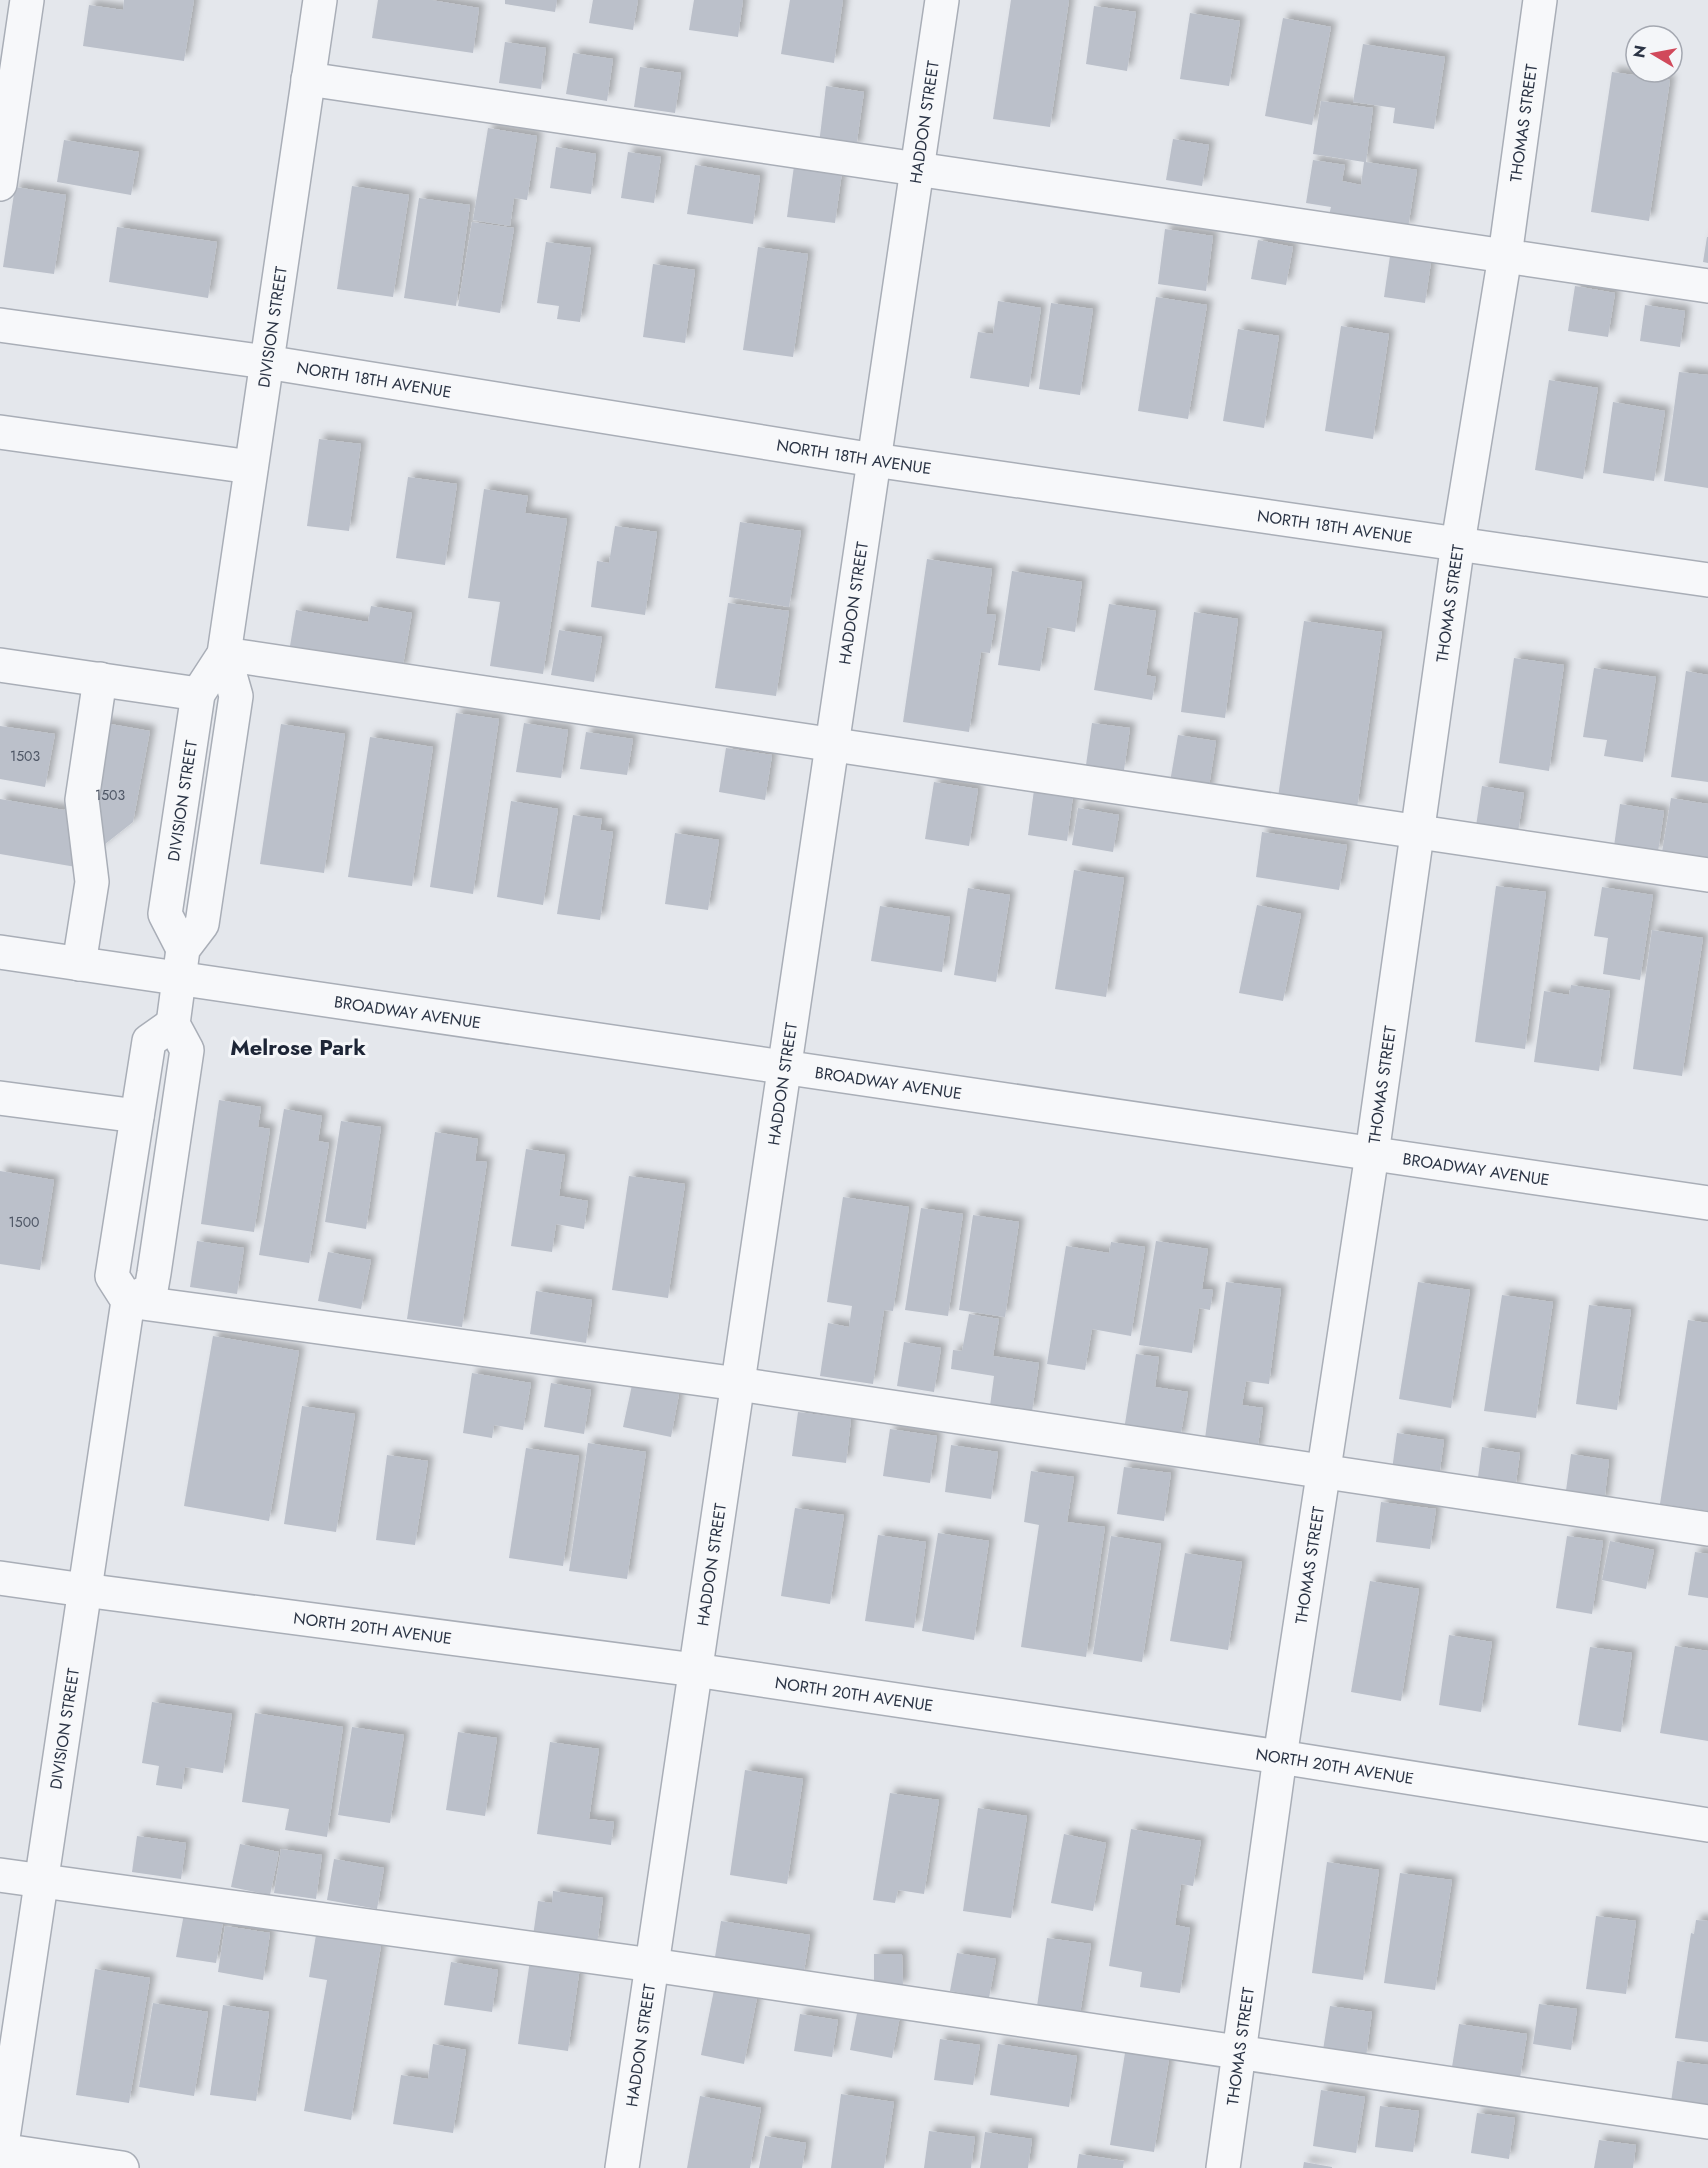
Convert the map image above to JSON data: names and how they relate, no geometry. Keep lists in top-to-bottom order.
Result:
{
  "streets": {
    "street": [
      "HADDON STREET",
      "THOMAS STREET",
      "DIVISION STREET",
      "NORTH 18TH AVENUE",
      "BROADWAY AVENUE",
      "NORTH 20TH AVENUE"
    ]
  },
  "crossings": [
    ["HADDON STREET", "NORTH 18TH AVENUE"],
    ["HADDON STREET", "BROADWAY AVENUE"],
    ["HADDON STREET", "NORTH 20TH AVENUE"],
    ["THOMAS STREET", "NORTH 18TH AVENUE"],
    ["THOMAS STREET", "BROADWAY AVENUE"],
    ["THOMAS STREET", "NORTH 20TH AVENUE"],
    ["DIVISION STREET", "NORTH 18TH AVENUE"],
    ["DIVISION STREET", "BROADWAY AVENUE"],
    ["DIVISION STREET", "NORTH 20TH AVENUE"]
  ],
  "districts": ["Melrose Park"],
  "house_numbers": ["1503", "1503", "1500"],
  "north": "left"
}
